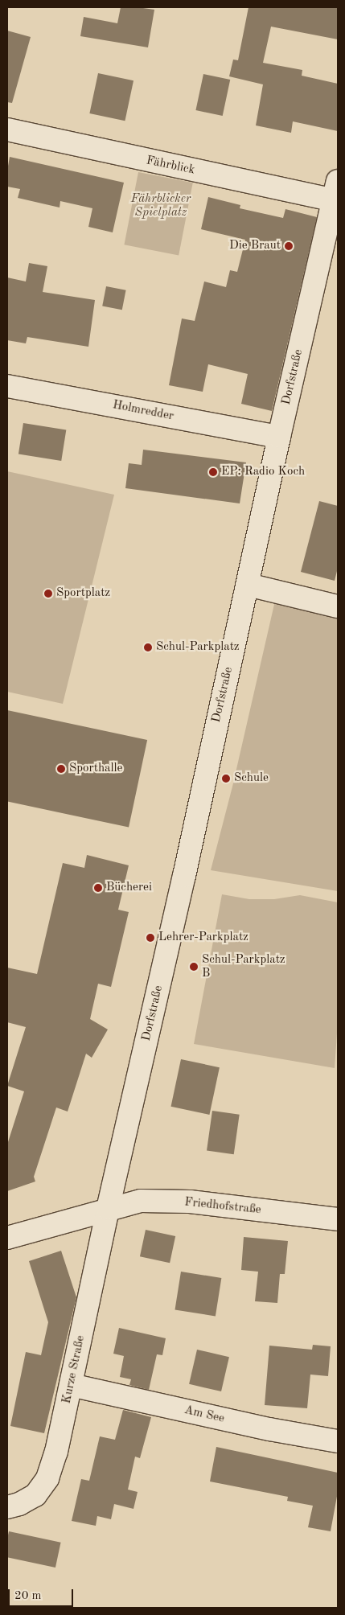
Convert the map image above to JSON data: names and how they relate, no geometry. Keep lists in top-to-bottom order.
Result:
{
  "streets": {
    "street": [
      "Fährblick",
      "Dorfstraße",
      "Holmredder",
      "Friedhofstraße",
      "Kurze Straße",
      "Am See"
    ]
  },
  "crossings": [
    ["Fährblick", "Dorfstraße"],
    ["Dorfstraße", "Holmredder"],
    ["Dorfstraße", "Friedhofstraße"],
    ["Dorfstraße", "Kurze Straße"],
    ["Friedhofstraße", "Kurze Straße"],
    ["Kurze Straße", "Am See"]
  ],
  "parks": ["Fährblicker Spielplatz"],
  "places": [
    "Die Braut",
    "EP: Radio Koch",
    "Sportplatz",
    "Schul-Parkplatz",
    "Sporthalle",
    "Schule",
    "Bücherei",
    "Lehrer-Parkplatz",
    "Schul-Parkplatz B"
  ],
  "scale_bar": "20 m"
}
